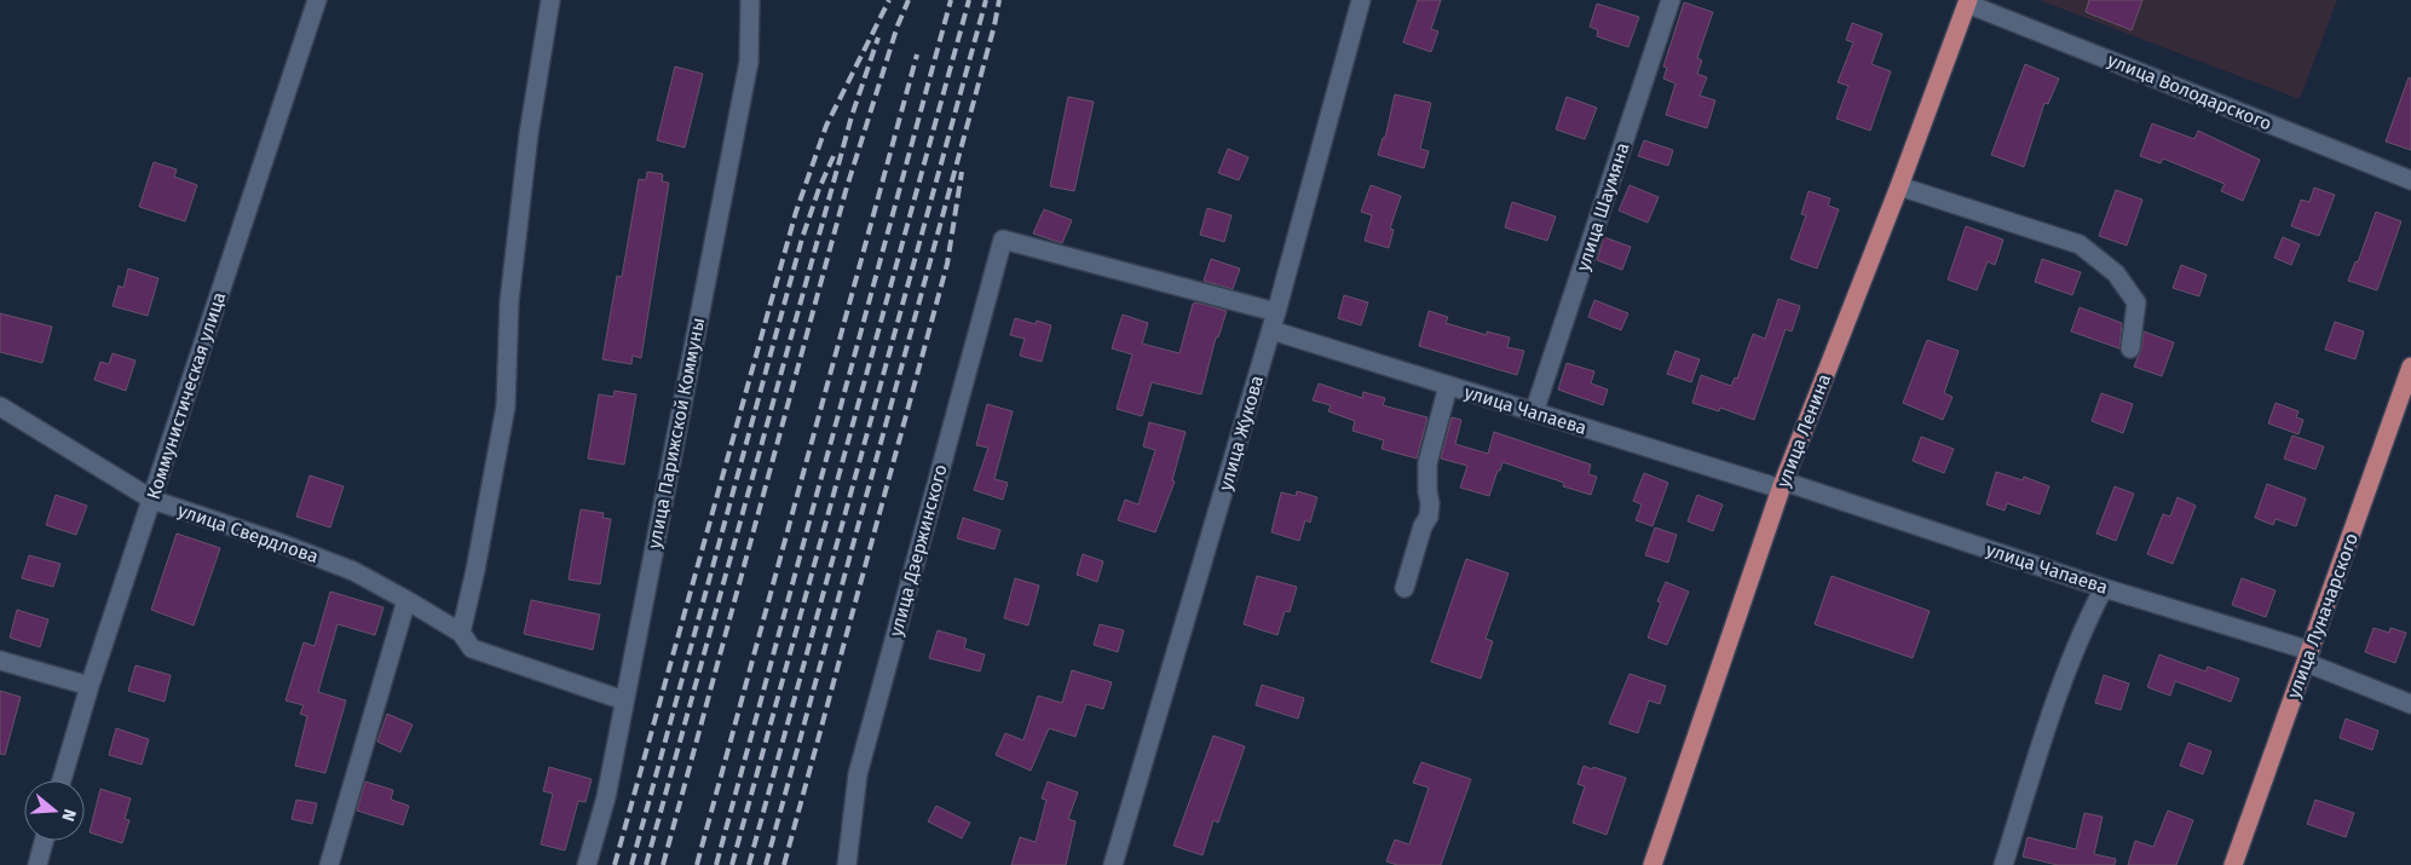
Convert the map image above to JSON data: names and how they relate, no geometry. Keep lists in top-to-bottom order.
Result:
{
  "streets": {
    "main road": ["улица Ленина", "улица Луначарского"],
    "street": [
      "улица Володарского",
      "улица Шаумяна",
      "Коммунистическая улица",
      "улица Чапаева",
      "улица Парижской Коммуны",
      "улица Жукова",
      "улица Свердлова",
      "улица Дзержинского"
    ]
  },
  "crossings": [
    ["улица Володарского", "улица Ленина"],
    ["улица Шаумяна", "улица Чапаева"],
    ["Коммунистическая улица", "улица Свердлова"],
    ["улица Чапаева", "улица Ленина"],
    ["улица Чапаева", "улица Жукова"],
    ["улица Чапаева", "улица Луначарского"],
    ["улица Парижской Коммуны", "улица Свердлова"],
    ["улица Жукова", "улица Дзержинского"]
  ],
  "north": "right"
}
